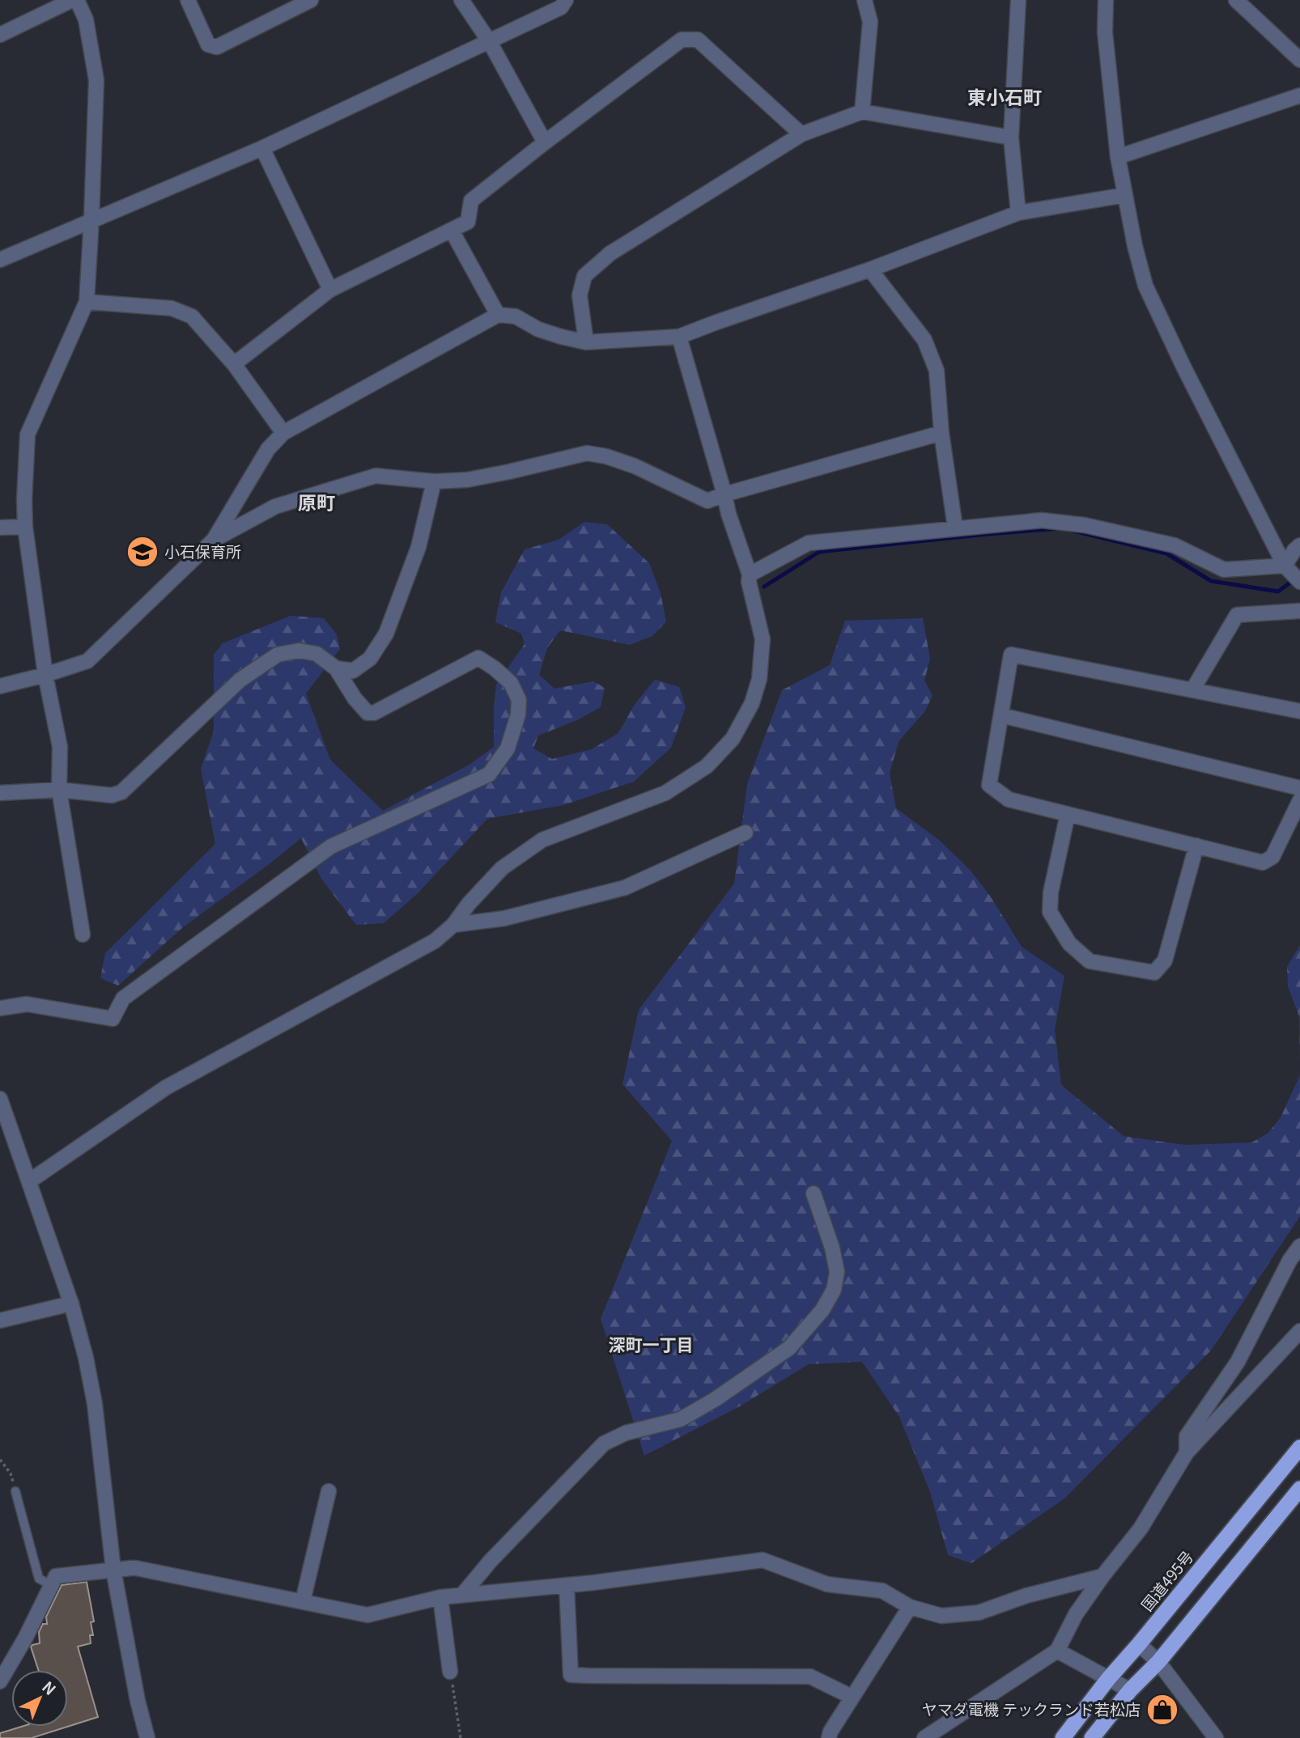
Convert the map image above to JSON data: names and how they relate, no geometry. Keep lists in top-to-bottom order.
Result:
{
  "streets": {
    "highway": ["国道495号"]
  },
  "districts": ["東小石町", "原町", "深町一丁目"],
  "places": {
    "school or university": ["小石保育所"],
    "shop": ["ヤマダ電機 テックランド若松店"]
  },
  "north": "top right"
}
